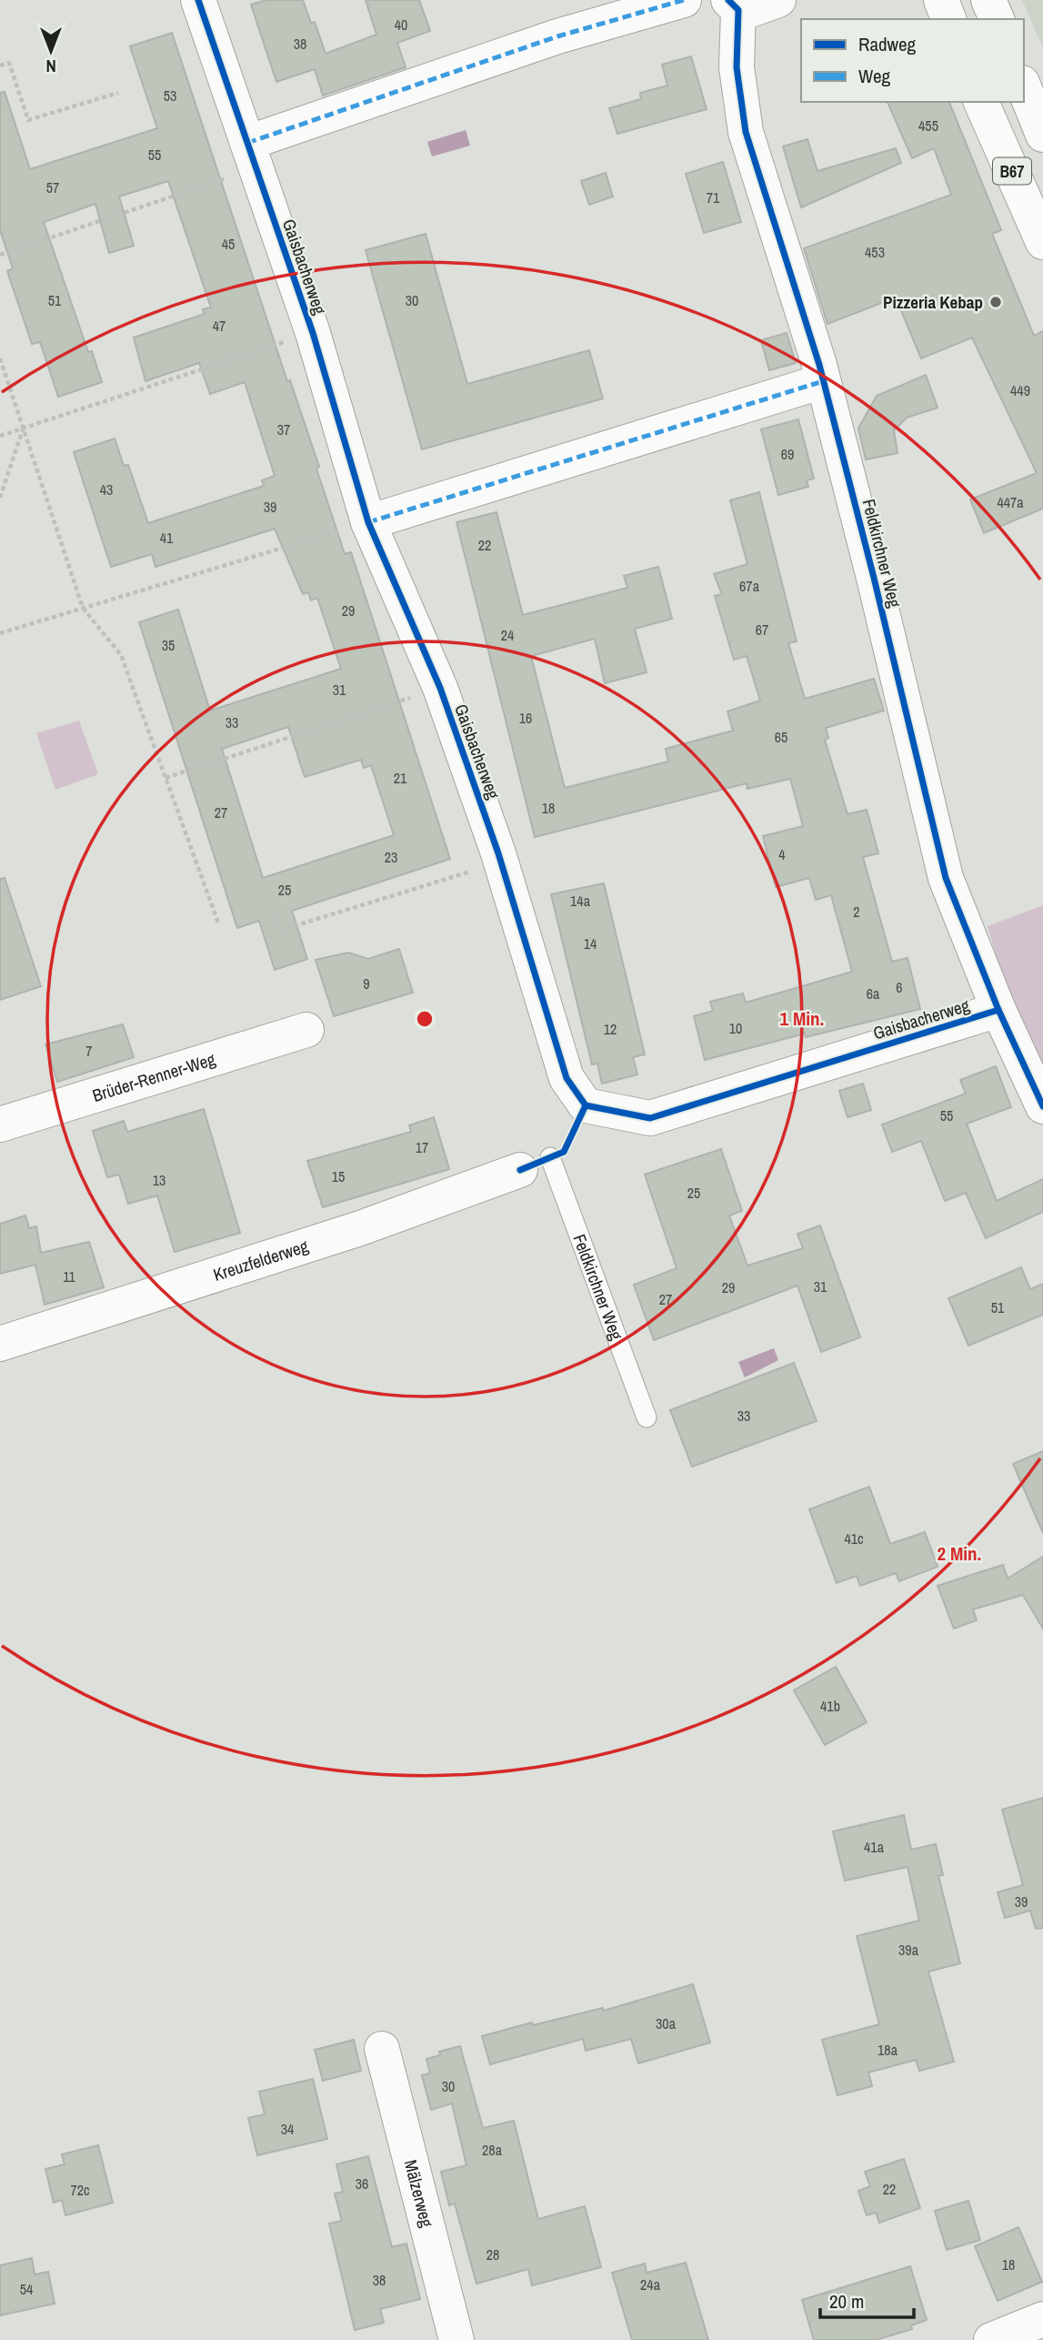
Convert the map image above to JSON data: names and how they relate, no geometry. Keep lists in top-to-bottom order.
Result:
{
  "streets": {
    "street": [
      "B67",
      "Gaisbacherweg",
      "Feldkirchner Weg",
      "Brüder-Renner-Weg",
      "Kreuzfelderweg",
      "Mälzerweg"
    ]
  },
  "crossings": [
    ["Gaisbacherweg", "Feldkirchner Weg"],
    ["Feldkirchner Weg", "Kreuzfelderweg"]
  ],
  "places": ["Pizzeria Kebap"],
  "house_numbers": [
    "40",
    "38",
    "53",
    "455",
    "55",
    "57",
    "71",
    "45",
    "453",
    "51",
    "30",
    "47",
    "449",
    "37",
    "69",
    "43",
    "447a",
    "39",
    "41",
    "22",
    "67a",
    "29",
    "67",
    "24",
    "35",
    "31",
    "16",
    "33",
    "65",
    "21",
    "18",
    "27",
    "4",
    "23",
    "25",
    "14a",
    "2",
    "14",
    "9",
    "6",
    "6a",
    "10",
    "12",
    "7",
    "55",
    "17",
    "15",
    "13",
    "25",
    "11",
    "31",
    "29",
    "27",
    "51",
    "33",
    "41c",
    "41b",
    "41a",
    "39",
    "39a",
    "30a",
    "18a",
    "30",
    "34",
    "28a",
    "36",
    "22",
    "72c",
    "28",
    "18",
    "38",
    "24a",
    "54"
  ],
  "legend": ["Radweg", "Weg"],
  "scale_bar": "20 m",
  "north": "bottom",
  "rings": ["1 Min.", "2 Min."]
}
